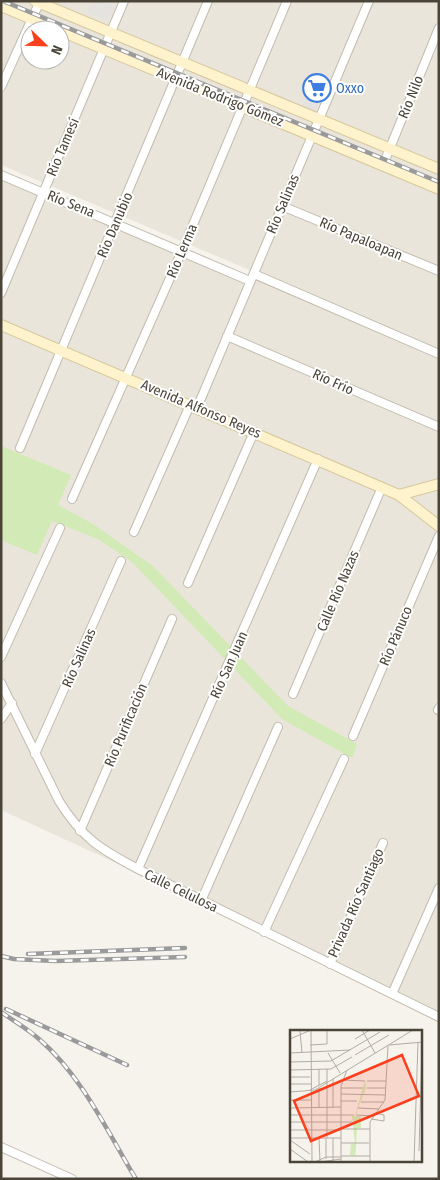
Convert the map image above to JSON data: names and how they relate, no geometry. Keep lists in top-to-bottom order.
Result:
{
  "streets": {
    "main road": ["Avenida Rodrigo Gómez", "Avenida Alfonso Reyes"],
    "street": [
      "Río Nilo",
      "Río Tamesí",
      "Río Sena",
      "Río Salinas",
      "Río Danubio",
      "Río Papaloapan",
      "Río Lerma",
      "Río Frío",
      "Calle Río Nazas",
      "Río Pánuco",
      "Río San Juan",
      "Río Purificación",
      "Calle Celulosa",
      "Privada Río Santiago"
    ]
  },
  "crossings": [
    ["Avenida Rodrigo Gómez", "Río Nilo"],
    ["Avenida Rodrigo Gómez", "Río Tamesí"],
    ["Avenida Rodrigo Gómez", "Río Salinas"],
    ["Avenida Rodrigo Gómez", "Río Danubio"],
    ["Avenida Rodrigo Gómez", "Río Lerma"],
    ["Río Tamesí", "Río Sena"],
    ["Río Sena", "Río Salinas"],
    ["Río Sena", "Río Danubio"],
    ["Río Sena", "Río Lerma"],
    ["Río Salinas", "Río Papaloapan"],
    ["Río Salinas", "Río Frío"],
    ["Río Salinas", "Avenida Alfonso Reyes"],
    ["Río Salinas", "Calle Celulosa"],
    ["Río Danubio", "Avenida Alfonso Reyes"],
    ["Río Lerma", "Avenida Alfonso Reyes"],
    ["Avenida Alfonso Reyes", "Calle Río Nazas"],
    ["Avenida Alfonso Reyes", "Río San Juan"],
    ["Río San Juan", "Calle Celulosa"],
    ["Río Purificación", "Calle Celulosa"],
    ["Calle Celulosa", "Privada Río Santiago"]
  ],
  "places": {
    "supermarket": ["Oxxo"]
  },
  "north": "bottom right"
}
